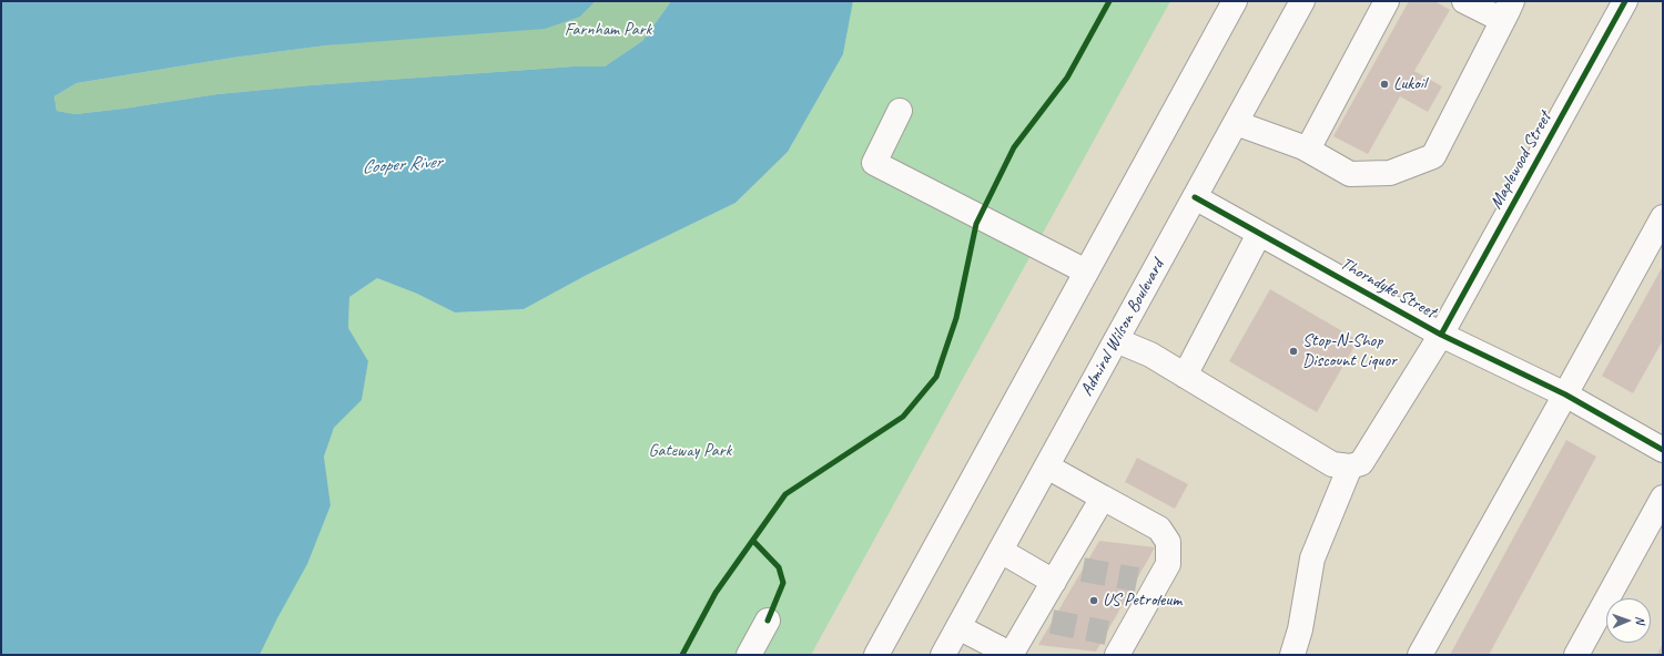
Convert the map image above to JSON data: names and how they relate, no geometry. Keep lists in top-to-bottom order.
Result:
{
  "streets": {
    "main road": ["Maplewood Street", "Thorndyke Street", "Admiral Wilson Boulevard"]
  },
  "crossings": [
    ["Maplewood Street", "Thorndyke Street"],
    ["Thorndyke Street", "Admiral Wilson Boulevard"]
  ],
  "water": ["Cooper River"],
  "parks": ["Farnham Park", "Gateway Park"],
  "places": ["Lukoil", "Stop-N-Shop Discount Liquor", "US Petroleum"],
  "north": "right"
}
